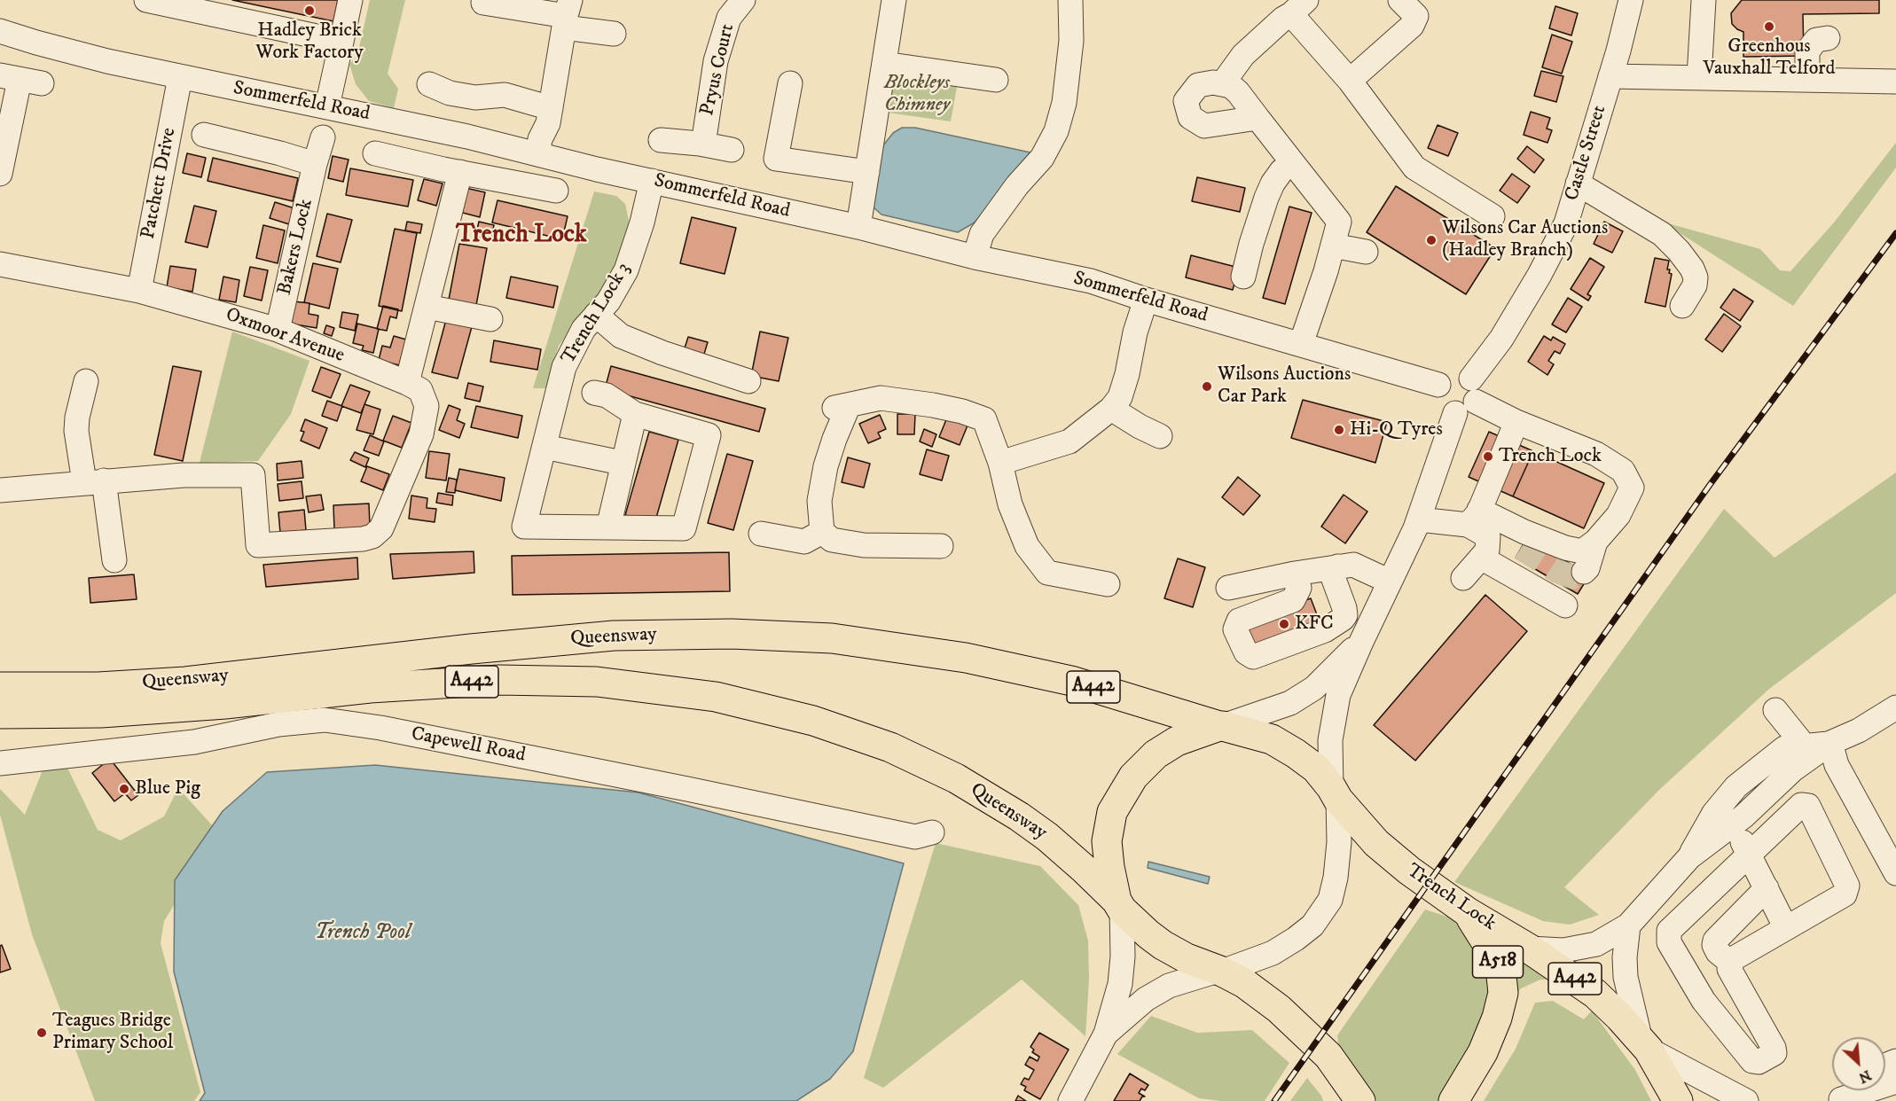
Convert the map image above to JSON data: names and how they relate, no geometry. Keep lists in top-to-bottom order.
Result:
{
  "streets": {
    "highway": [
      "Queensway",
      "A442",
      "Trench Lock",
      "A518"
    ],
    "street": [
      "Pryus Court",
      "Sommerfeld Road",
      "Castle Street",
      "Patchett Drive",
      "Bakers Lock",
      "Trench Lock 3",
      "Oxmoor Avenue",
      "Capewell Road"
    ]
  },
  "crossings": [
    ["Sommerfeld Road", "Castle Street"],
    ["Sommerfeld Road", "Patchett Drive"],
    ["Sommerfeld Road", "Trench Lock 3"],
    ["Patchett Drive", "Oxmoor Avenue"],
    ["Bakers Lock", "Oxmoor Avenue"],
    ["Queensway", "A442"],
    ["Queensway", "Trench Lock"],
    ["Trench Lock", "A518"]
  ],
  "districts": ["Trench Lock"],
  "water": ["Trench Pool"],
  "parks": ["Blockleys Chimney"],
  "places": [
    "Hadley Brick Work Factory",
    "Greenhous Vauxhall Telford",
    "Wilsons Car Auctions (Hadley Branch)",
    "Wilsons Auctions Car Park",
    "Hi-Q Tyres",
    "Trench Lock",
    "KFC",
    "Blue Pig",
    "Teagues Bridge Primary School"
  ],
  "north": "bottom right"
}
